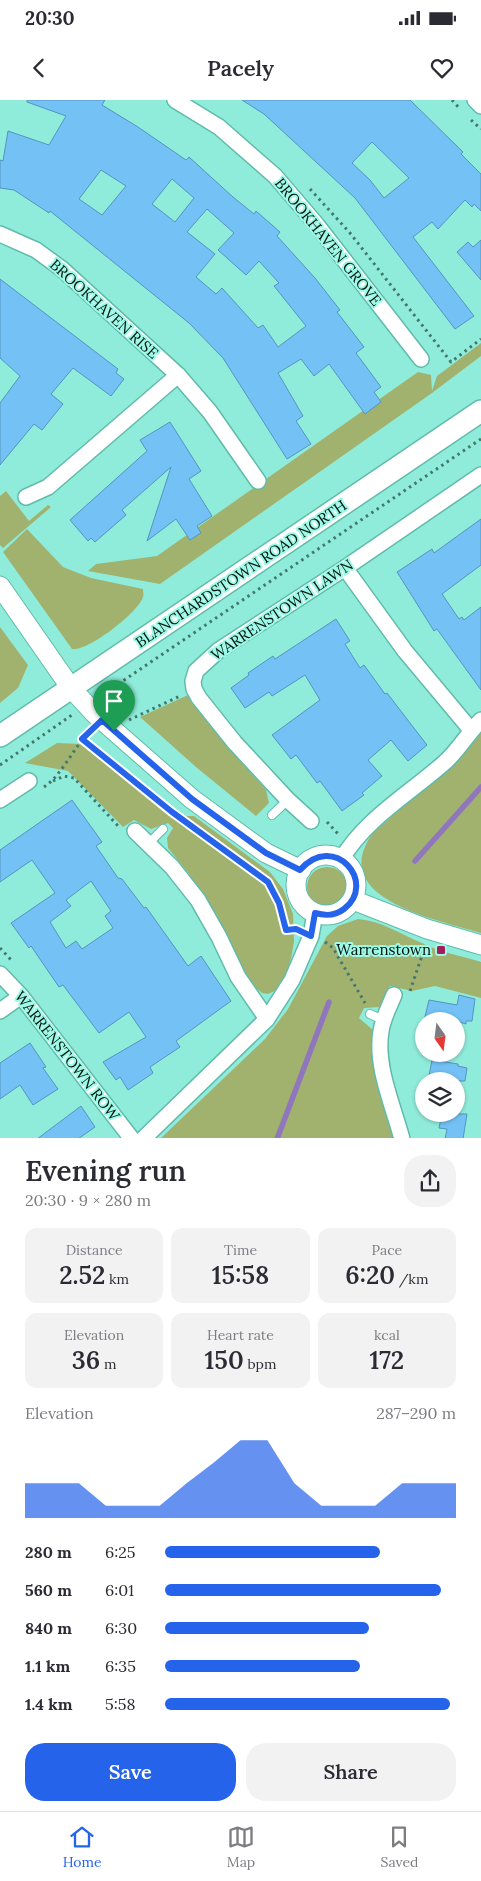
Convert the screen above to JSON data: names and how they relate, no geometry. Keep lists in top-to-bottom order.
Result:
{
  "streets": {
    "main road": ["BLANCHARDSTOWN ROAD NORTH"],
    "street": [
      "BROOKHAVEN GROVE",
      "BROOKHAVEN RISE",
      "WARRENSTOWN LAWN",
      "WARRENSTOWN ROW"
    ]
  },
  "places": {
    "transit": ["Warrenstown"]
  },
  "north": "bottom",
  "page": {
    "status": "20:30",
    "header": "Pacely",
    "heading": ["Evening run", "20:30 · 9 × 280 m"],
    "stats": [
      ["Distance", "2.52 km"],
      ["Time", "15:58"],
      ["Pace", "6:20 /km"],
      ["Elevation", "36 m"],
      ["Heart rate", "150 bpm"],
      ["kcal", "172"]
    ],
    "chart": ["Elevation", "287–290 m"],
    "list": [
      {
        "name": "280 m",
        "note": "6:25"
      },
      {
        "name": "560 m",
        "note": "6:01"
      },
      {
        "name": "840 m",
        "note": "6:30"
      },
      {
        "name": "1.1 km",
        "note": "6:35"
      },
      {
        "name": "1.4 km",
        "note": "5:58"
      }
    ],
    "buttons": ["Save", "Share"],
    "tabs": ["Home", "Map", "Saved"]
  }
}
